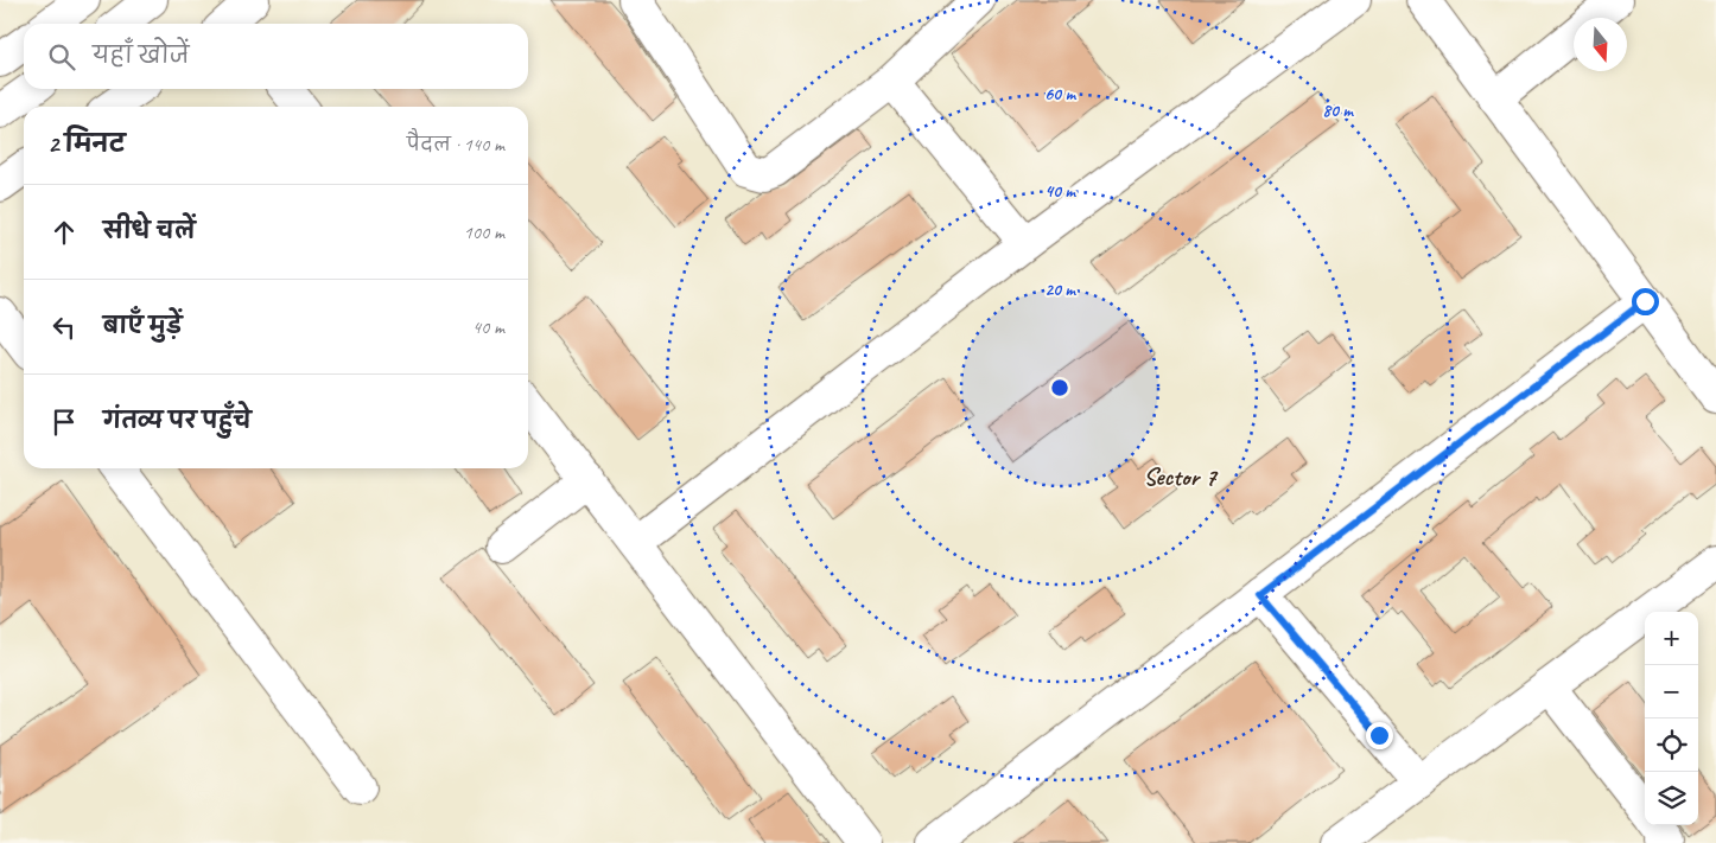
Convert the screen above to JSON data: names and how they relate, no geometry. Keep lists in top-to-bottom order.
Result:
{
  "districts": ["Sector 7"],
  "north": "bottom",
  "page": {
    "search": "यहाँ खोजें",
    "heading": ["2 मिनट", "पैदल · 140 m"],
    "list": [
      ["सीधे चलें", "100 m"],
      ["बाएँ मुड़ें", "40 m"],
      "गंतव्य पर पहुँचे"
    ],
    "map_buttons": ["+", "−"]
  },
  "rings": [
    "60 m",
    "80 m",
    "40 m",
    "20 m"
  ]
}
